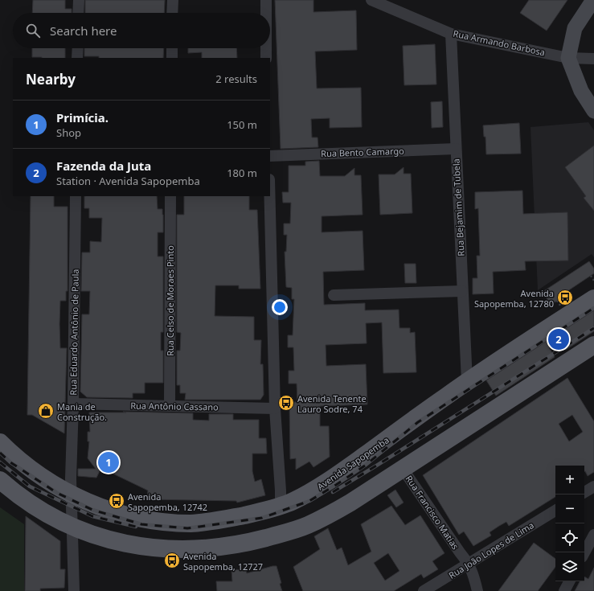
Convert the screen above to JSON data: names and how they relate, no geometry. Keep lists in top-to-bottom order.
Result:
{
  "streets": {
    "main road": ["Avenida Sapopemba"],
    "street": [
      "Rua Armando Barbosa",
      "Rua Bento Camargo",
      "Rua Bejamim de Tubela",
      "Rua Celso de Moraes Pinto",
      "Rua Eduardo Antônio de Paula",
      "Rua Antônio Cassano",
      "Rua Francisco Matias",
      "Rua João Lopes de Lima"
    ]
  },
  "crossings": [
    ["Rua Armando Barbosa", "Rua Bejamim de Tubela"],
    ["Rua Bento Camargo", "Rua Bejamim de Tubela"],
    ["Rua Bejamim de Tubela", "Avenida Sapopemba"],
    ["Rua Celso de Moraes Pinto", "Rua Antônio Cassano"],
    ["Rua Eduardo Antônio de Paula", "Rua Antônio Cassano"],
    ["Rua Eduardo Antônio de Paula", "Avenida Sapopemba"],
    ["Rua Francisco Matias", "Rua João Lopes de Lima"]
  ],
  "places": {
    "bus stop": [
      "Avenida Sapopemba, 12780",
      "Avenida Tenente Lauro Sodre, 74",
      "Avenida Sapopemba, 12742",
      "Avenida Sapopemba, 12727"
    ],
    "shop": ["Mania de Construção."]
  },
  "page": {
    "search": "Search here",
    "heading": ["Nearby", "2 results"],
    "list": [
      {
        "mark": "1",
        "name": "Primícia.",
        "note": "Shop",
        "value": "150 m"
      },
      {
        "mark": "2",
        "name": "Fazenda da Juta",
        "note": "Station · Avenida Sapopemba",
        "value": "180 m"
      }
    ],
    "pins": ["2", "1"],
    "map_buttons": ["+", "−"]
  }
}
